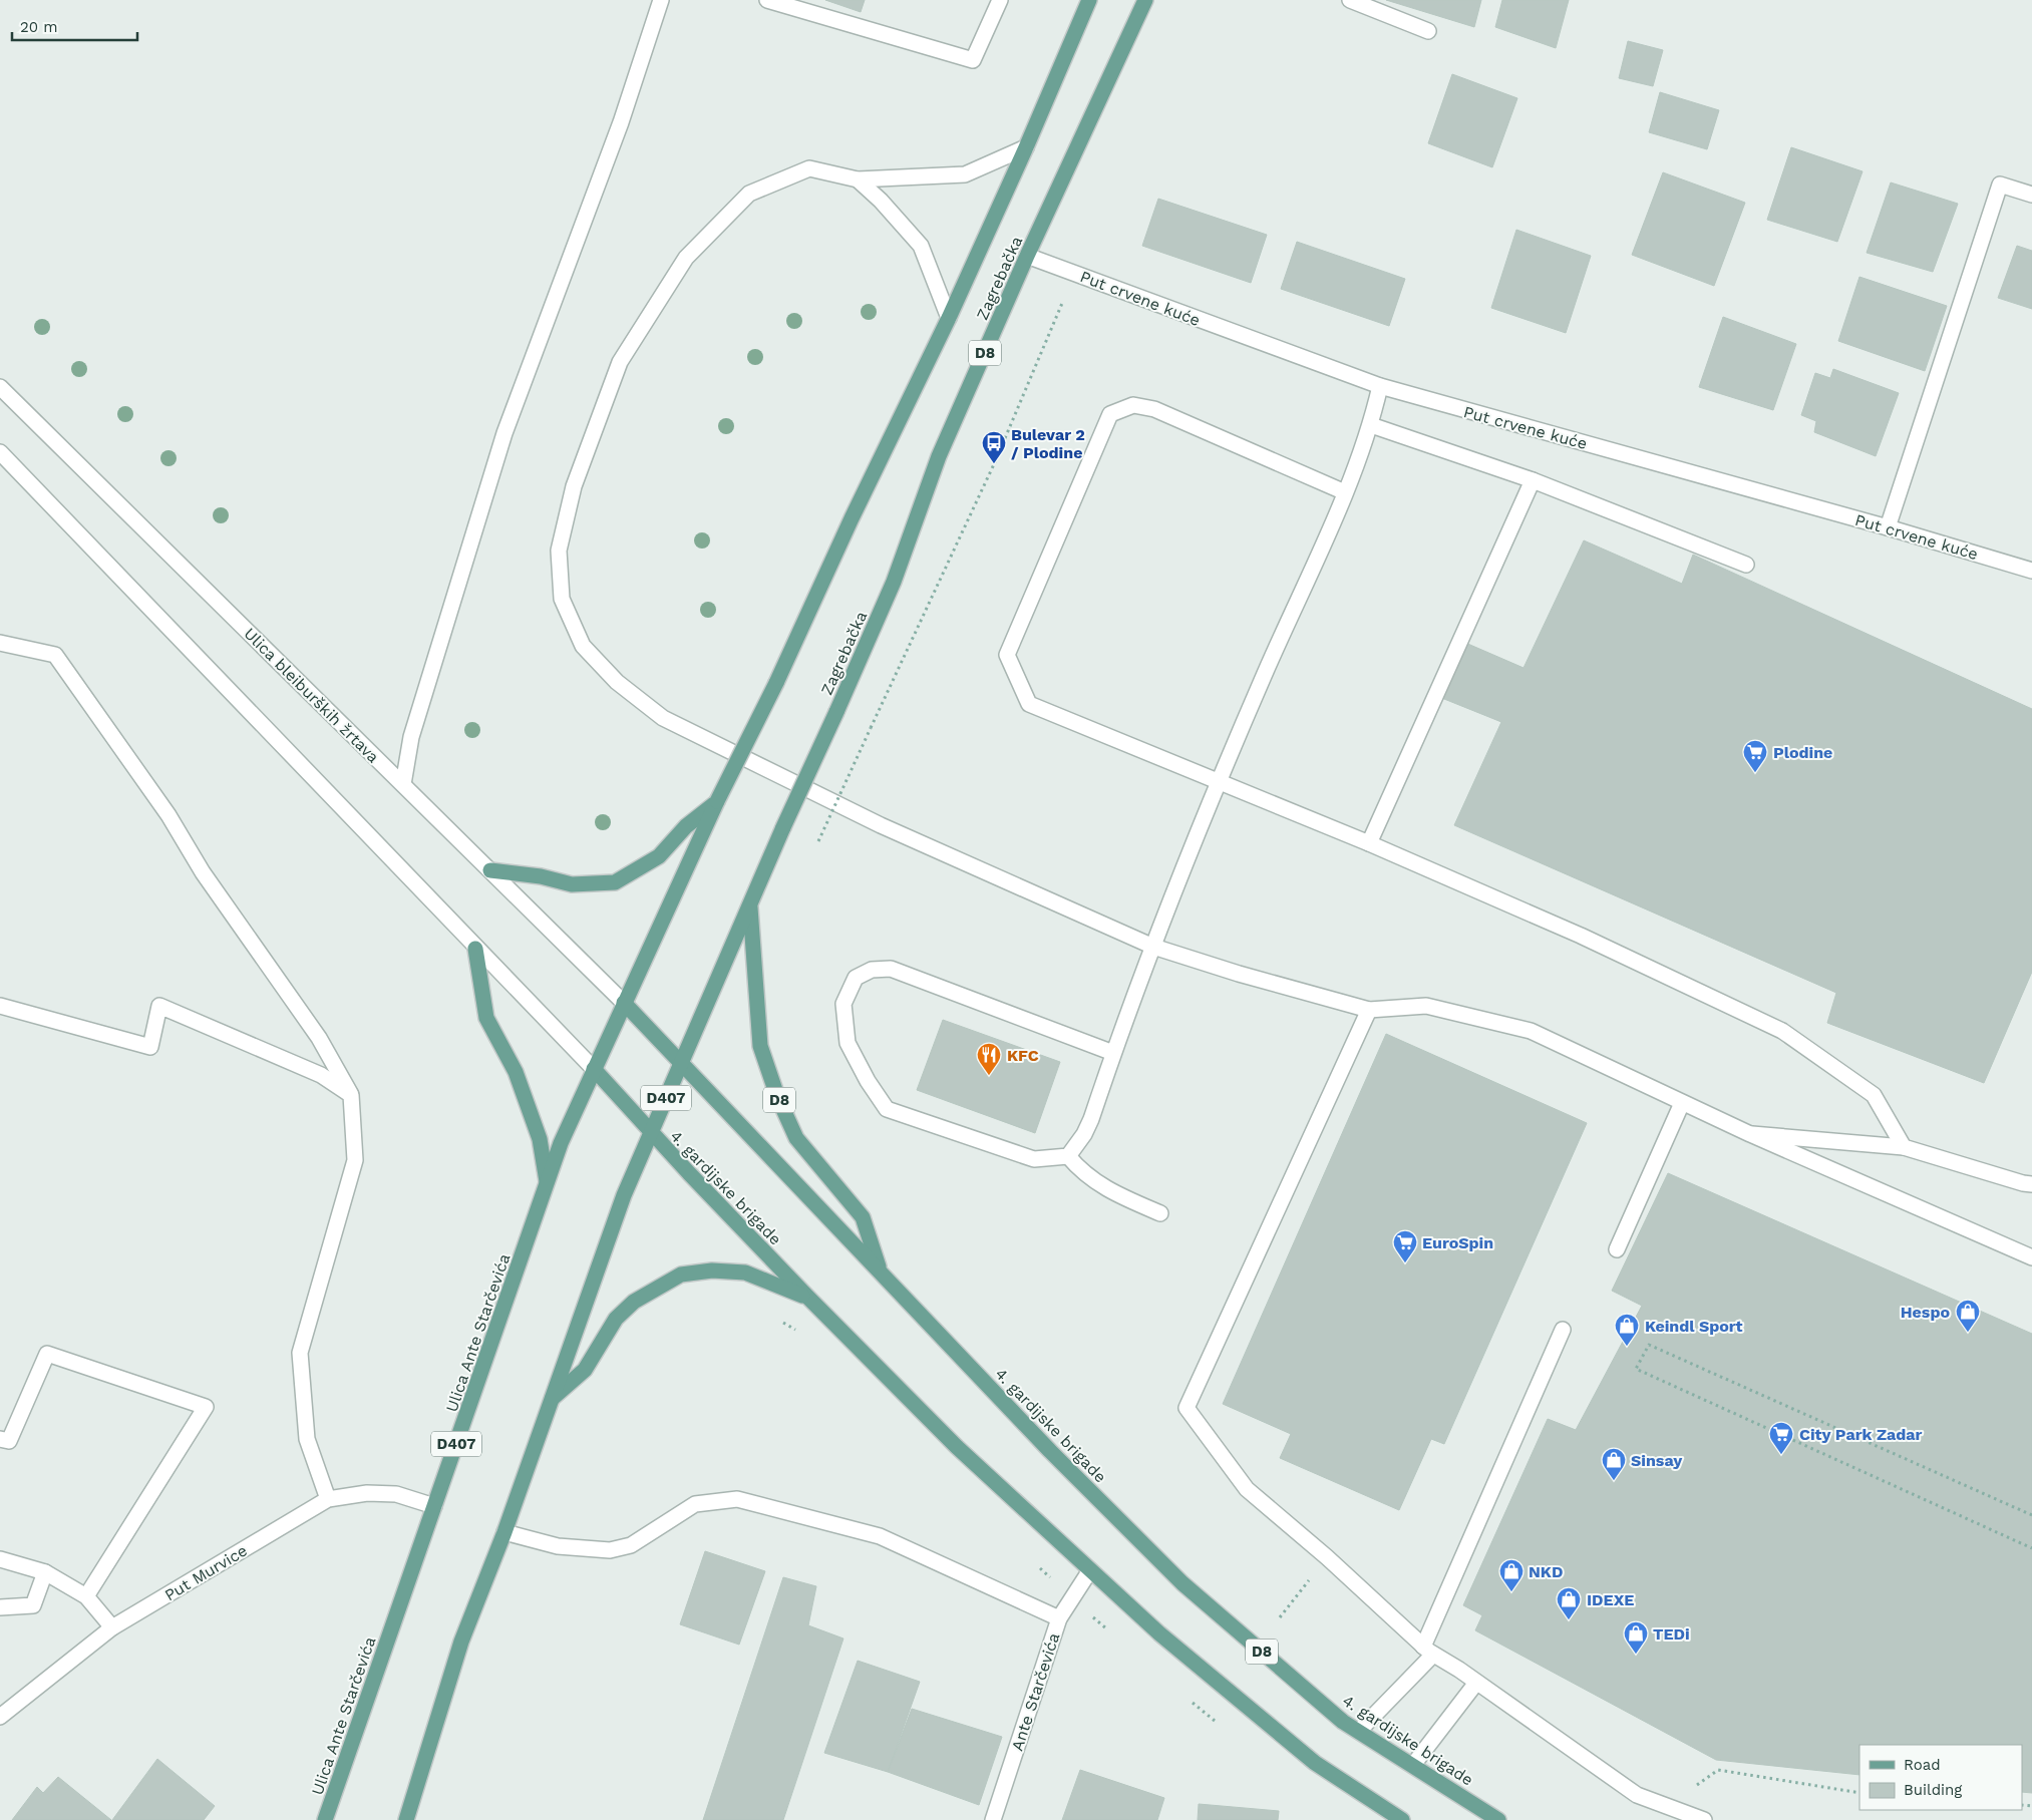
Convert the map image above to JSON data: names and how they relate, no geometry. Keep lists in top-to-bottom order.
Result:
{
  "streets": {
    "main road": [
      "Zagrebačka",
      "D8",
      "D407",
      "4. gardijske brigade",
      "Ulica Ante Starčevića"
    ],
    "street": [
      "Put crvene kuće",
      "Ulica bleiburških žrtava",
      "Put Murvice",
      "Ante Starčevića"
    ]
  },
  "crossings": [
    ["Zagrebačka", "Put crvene kuće"],
    ["Zagrebačka", "D8"],
    ["Zagrebačka", "Ulica Ante Starčevića"],
    ["D8", "D407"],
    ["D8", "4. gardijske brigade"],
    ["Ulica bleiburških žrtava", "4. gardijske brigade"],
    ["Ulica bleiburških žrtava", "Ulica Ante Starčevića"],
    ["D407", "4. gardijske brigade"],
    ["4. gardijske brigade", "Ulica Ante Starčevića"],
    ["4. gardijske brigade", "Ante Starčevića"],
    ["Ulica Ante Starčevića", "Put Murvice"]
  ],
  "places": {
    "bus stop": ["Bulevar 2 / Plodine"],
    "supermarket": ["Plodine", "EuroSpin", "City Park Zadar"],
    "restaurant": ["KFC"],
    "shop": [
      "Hespo",
      "Keindl Sport",
      "Sinsay",
      "NKD",
      "IDEXE",
      "TEDi"
    ]
  },
  "legend": ["Road", "Building"],
  "scale_bar": "20 m"
}
